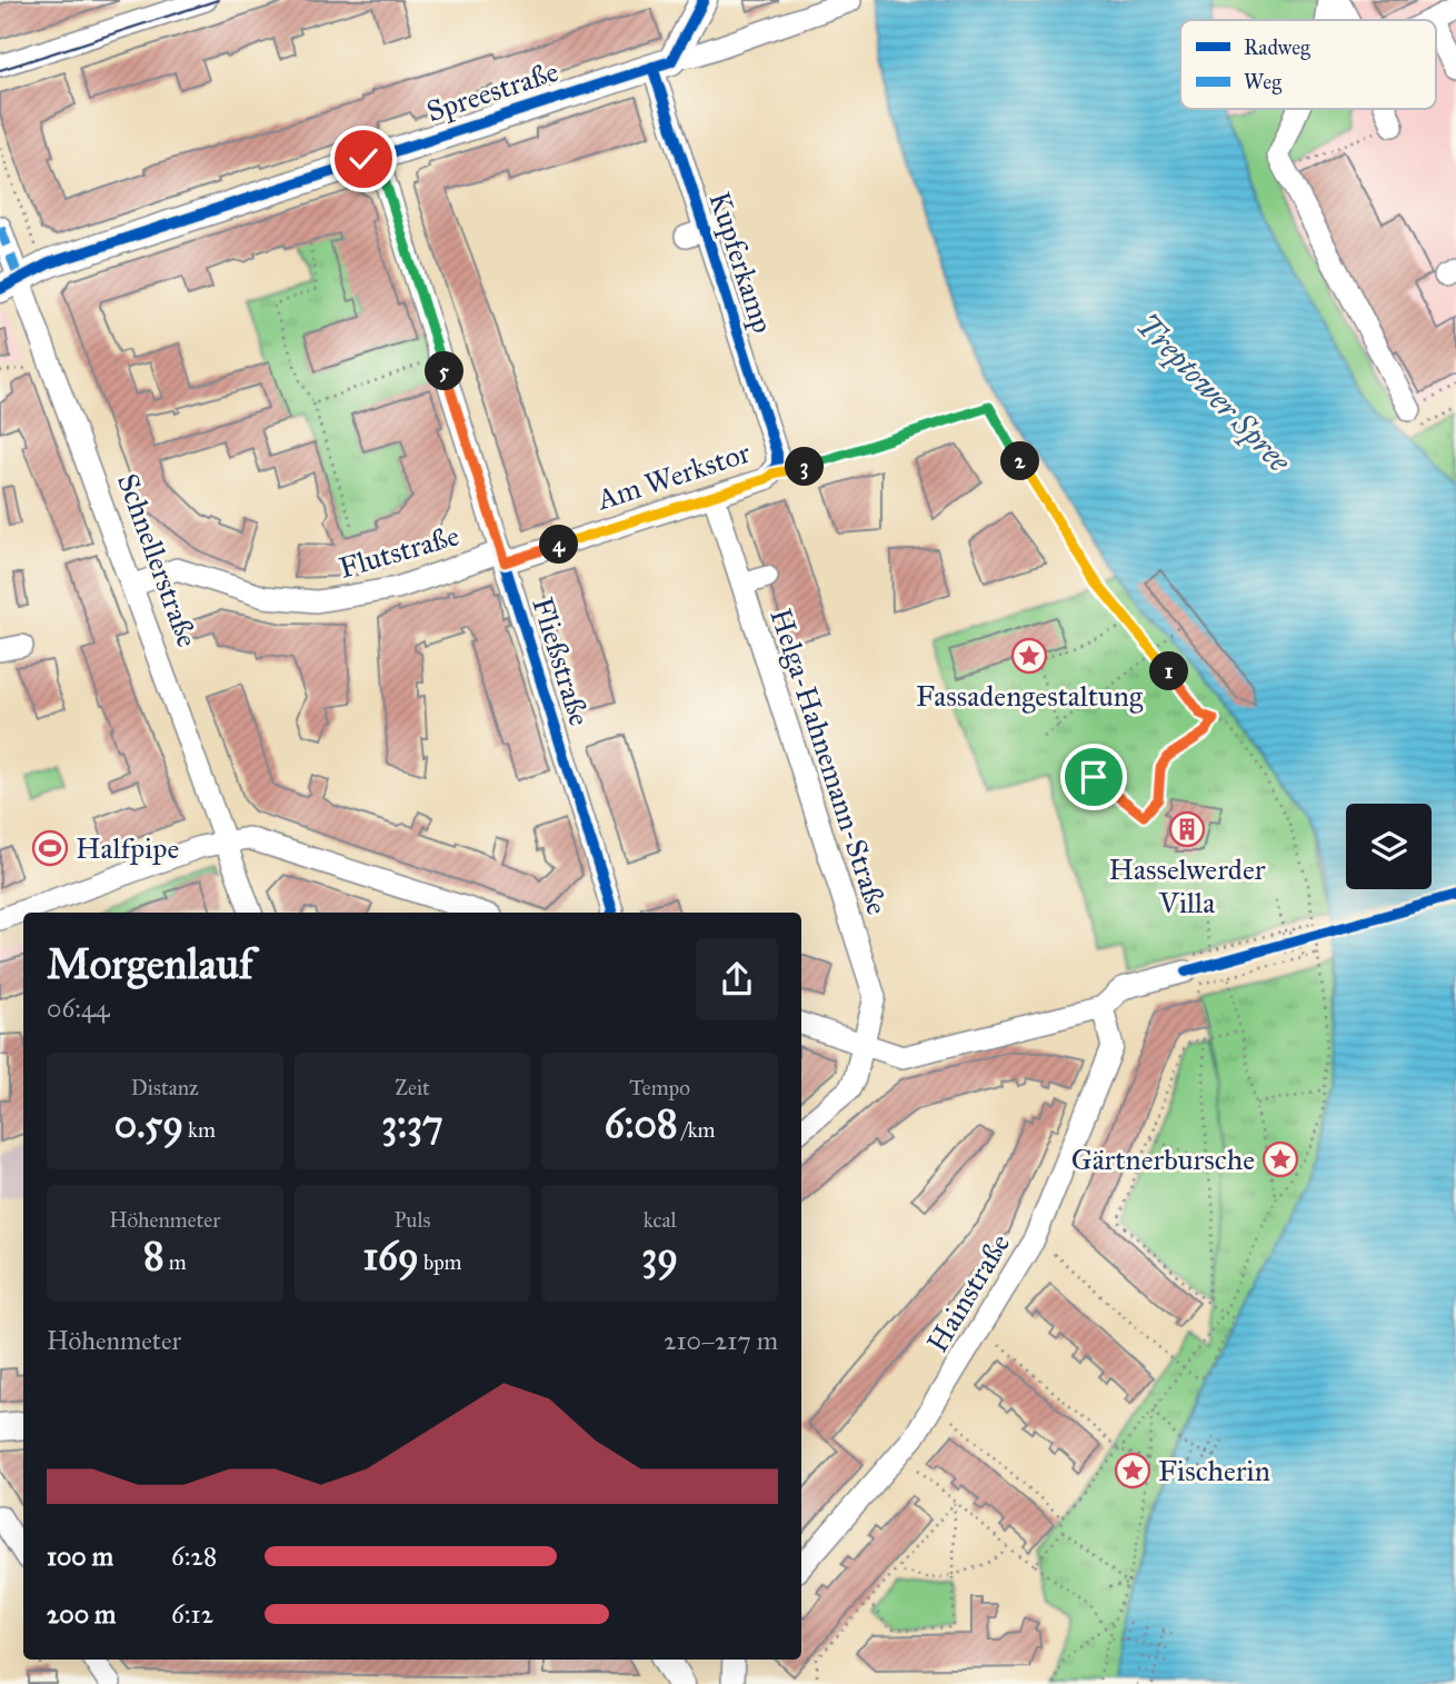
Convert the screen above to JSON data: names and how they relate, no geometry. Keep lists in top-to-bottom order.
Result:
{
  "streets": {
    "main road": ["Spreestraße"],
    "street": [
      "Kupferkamp",
      "Am Werkstor",
      "Flutstraße",
      "Schnellerstraße",
      "Fließstraße",
      "Helga-Hahnemann-Straße",
      "Hainstraße"
    ]
  },
  "crossings": [
    ["Spreestraße", "Kupferkamp"],
    ["Spreestraße", "Schnellerstraße"],
    ["Spreestraße", "Fließstraße"],
    ["Kupferkamp", "Am Werkstor"],
    ["Am Werkstor", "Flutstraße"],
    ["Am Werkstor", "Fließstraße"],
    ["Am Werkstor", "Helga-Hahnemann-Straße"],
    ["Flutstraße", "Schnellerstraße"],
    ["Flutstraße", "Fließstraße"]
  ],
  "water": ["Treptower Spree"],
  "places": {
    "place": ["Fassadengestaltung", "Gärtnerbursche", "Fischerin"],
    "building": ["Hasselwerder Villa"],
    "sports": ["Halfpipe"]
  },
  "legend": ["Radweg", "Weg"],
  "page": {
    "pins": [
      "5",
      "2",
      "3",
      "4",
      "1"
    ],
    "heading": ["Morgenlauf", "06:44"],
    "stats": [
      ["Distanz", "0.59 km"],
      ["Zeit", "3:37"],
      ["Tempo", "6:08 /km"],
      ["Höhenmeter", "8 m"],
      ["Puls", "169 bpm"],
      ["kcal", "39"]
    ],
    "chart": ["Höhenmeter", "210–217 m"],
    "list": [
      {
        "name": "100 m",
        "note": "6:28"
      },
      {
        "name": "200 m",
        "note": "6:12"
      }
    ]
  }
}
